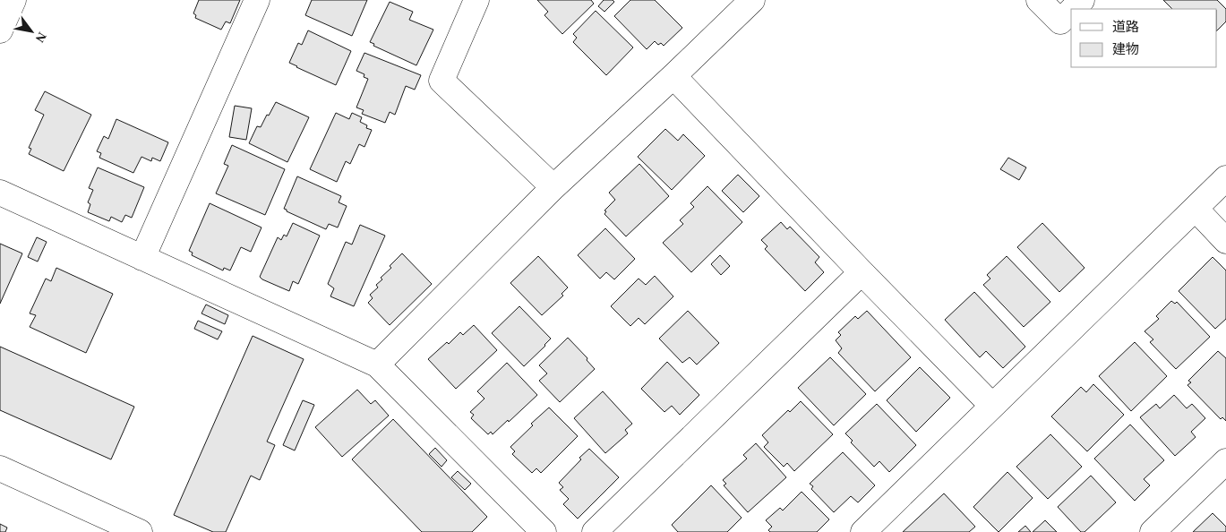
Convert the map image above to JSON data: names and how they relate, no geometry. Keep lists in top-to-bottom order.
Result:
{
  "legend": ["道路", "建物"],
  "north": "bottom right"
}
